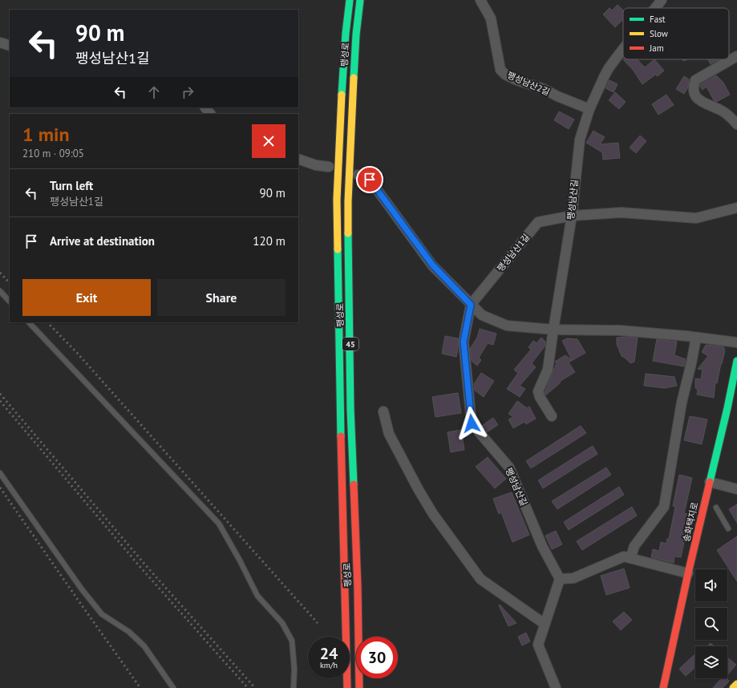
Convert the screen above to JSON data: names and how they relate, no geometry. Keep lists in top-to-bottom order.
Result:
{
  "streets": {
    "main road": ["팽성로", "45", "송화택지로"],
    "street": ["팽성남산2길", "팽성남산길", "팽성남산1길"]
  },
  "crossings": [
    ["팽성남산2길", "팽성남산길"],
    ["팽성남산길", "팽성남산1길"]
  ],
  "legend": ["Fast", "Slow", "Jam"],
  "page": {
    "turn": ["90 m", "팽성남산1길"],
    "heading": ["1 min", "210 m · 09:05"],
    "list": [
      {
        "name": "Turn left",
        "note": "팽성남산1길",
        "value": "90 m"
      },
      {
        "name": "Arrive at destination",
        "value": "120 m"
      }
    ],
    "buttons": ["Exit", "Share"],
    "speed": "24 km/h",
    "limit": "30"
  }
}
